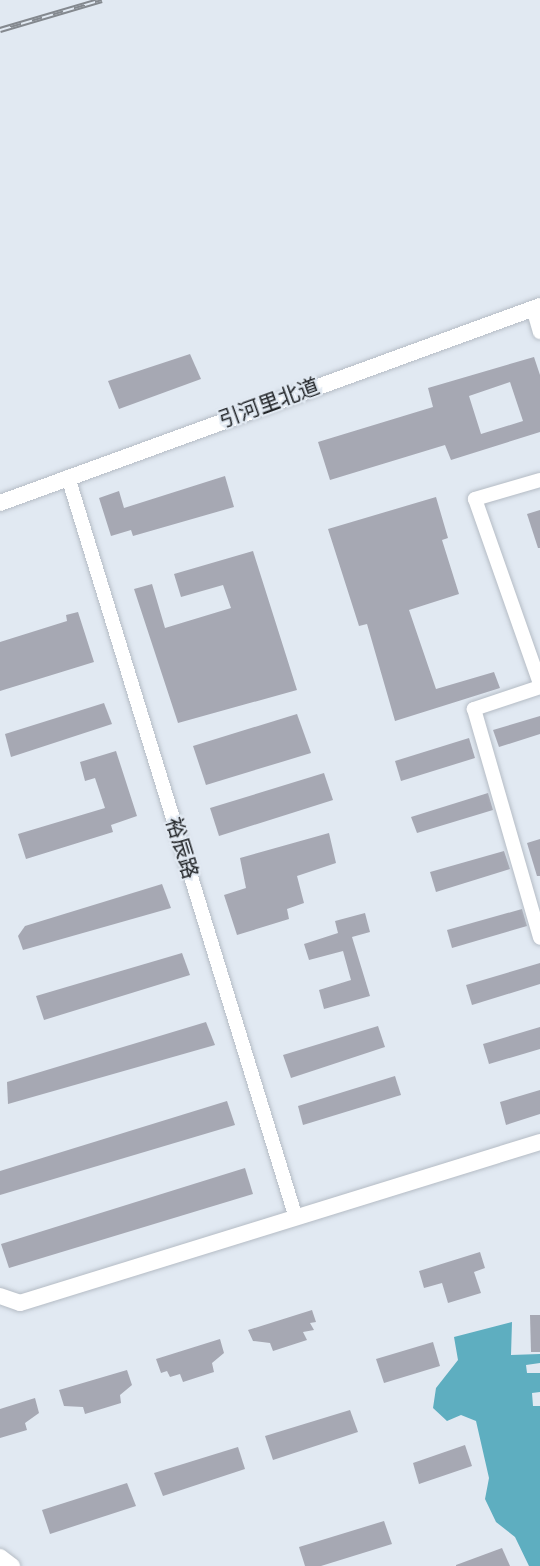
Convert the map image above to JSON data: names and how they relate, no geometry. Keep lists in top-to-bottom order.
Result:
{
  "streets": {
    "street": ["引河里北道", "裕辰路"]
  },
  "crossings": [
    ["引河里北道", "裕辰路"]
  ]
}
